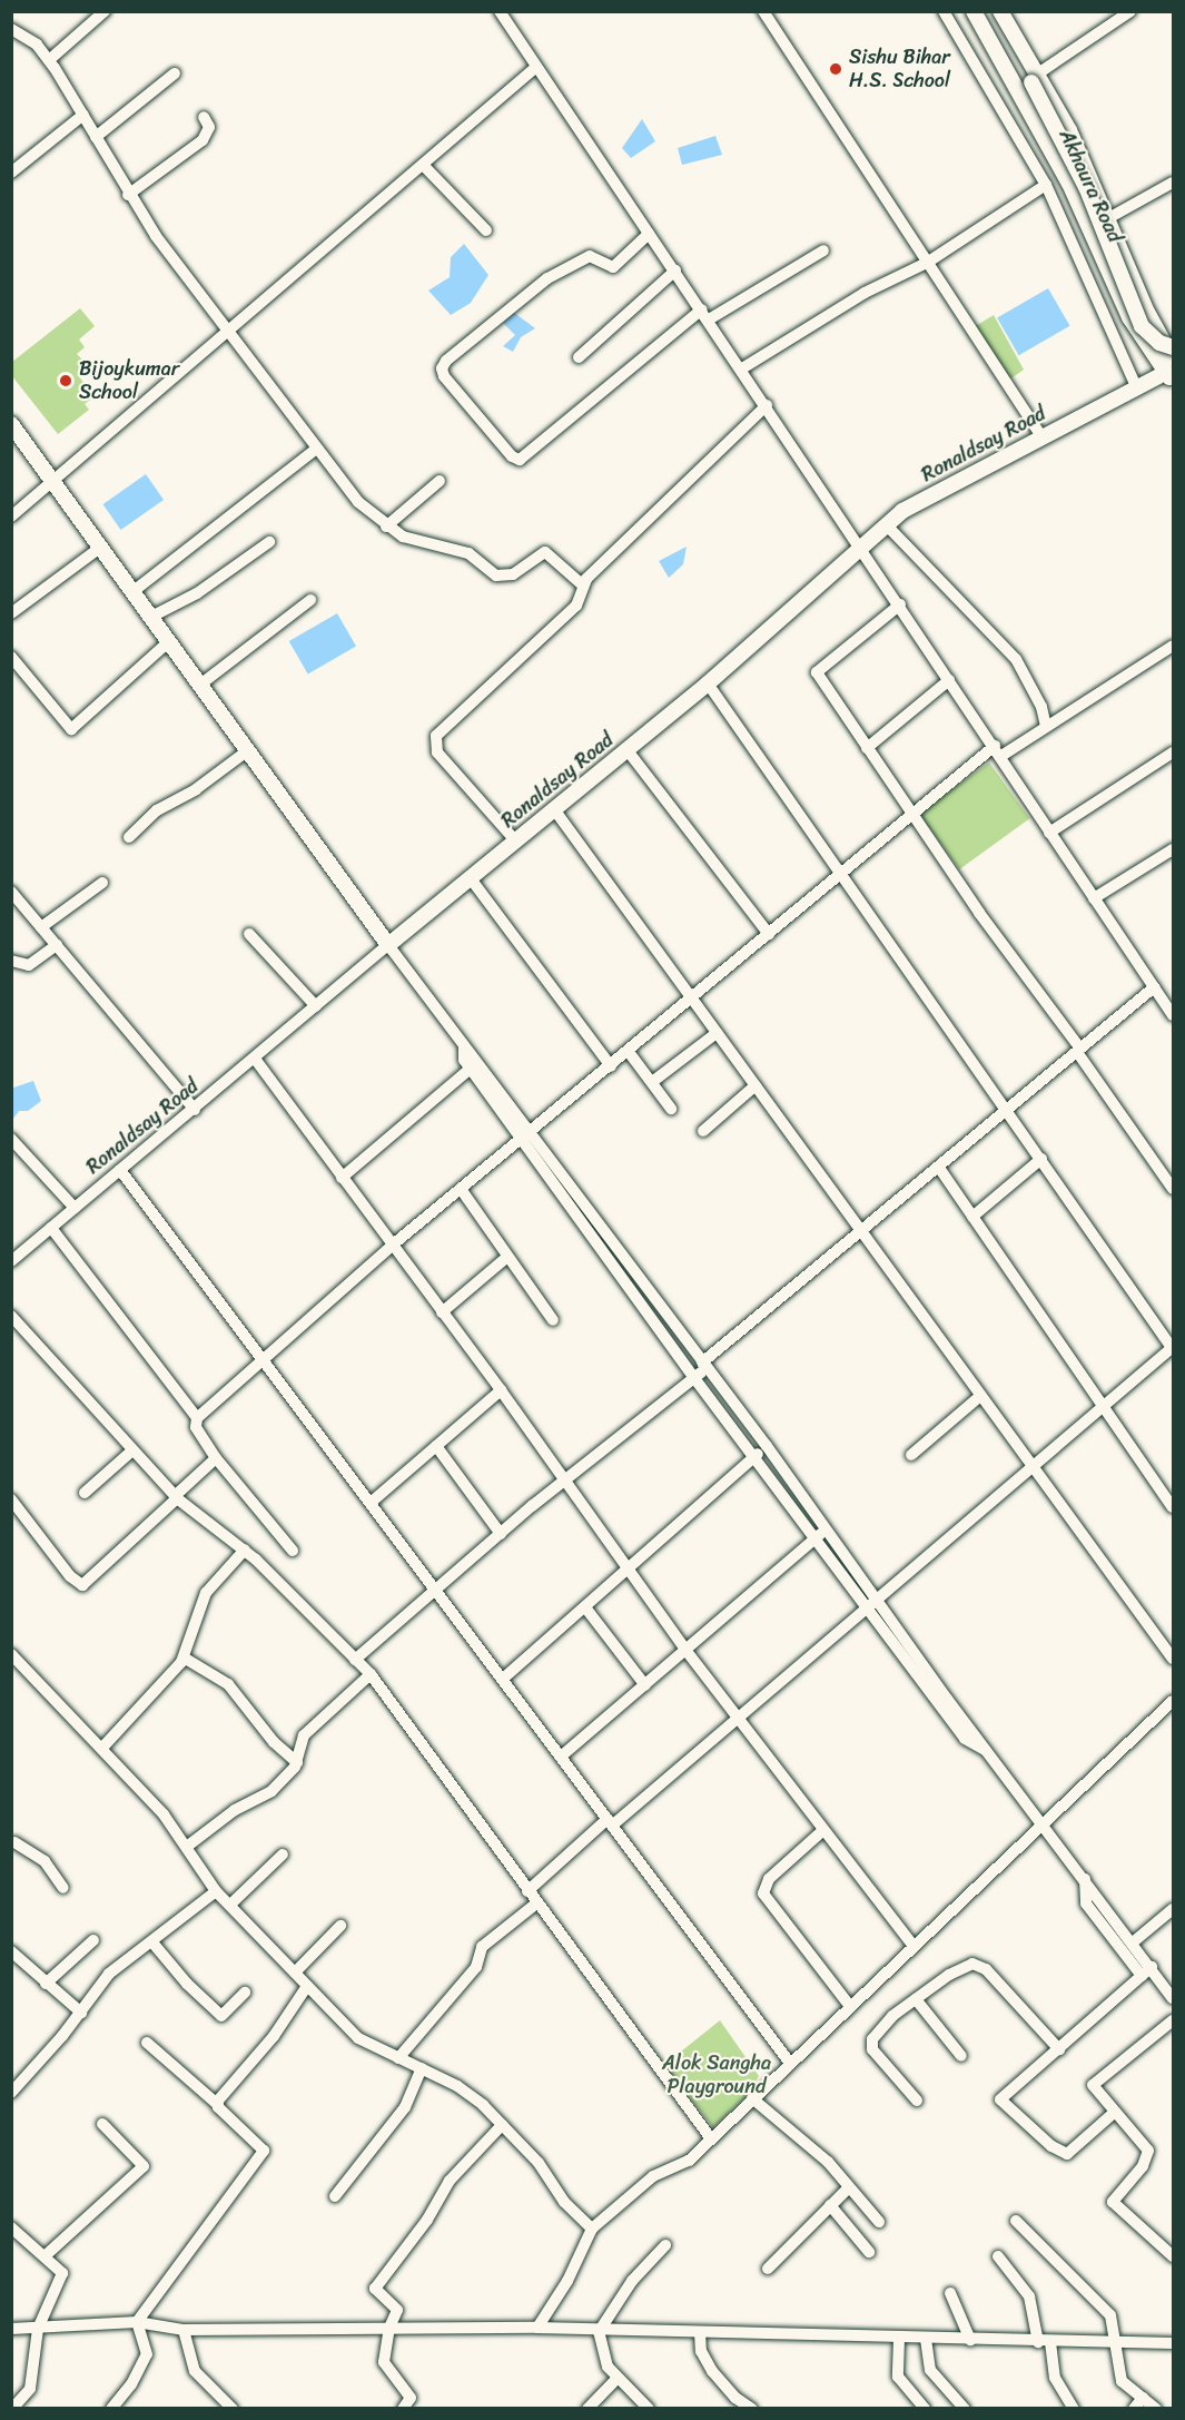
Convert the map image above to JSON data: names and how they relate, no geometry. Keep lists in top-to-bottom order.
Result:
{
  "streets": {
    "main road": ["Akhaura Road", "Ronaldsay Road"]
  },
  "crossings": [
    ["Akhaura Road", "Ronaldsay Road"]
  ],
  "parks": ["Alok Sangha Playground"],
  "places": ["Sishu Bihar H.S. School", "Bijoykumar School"]
}
